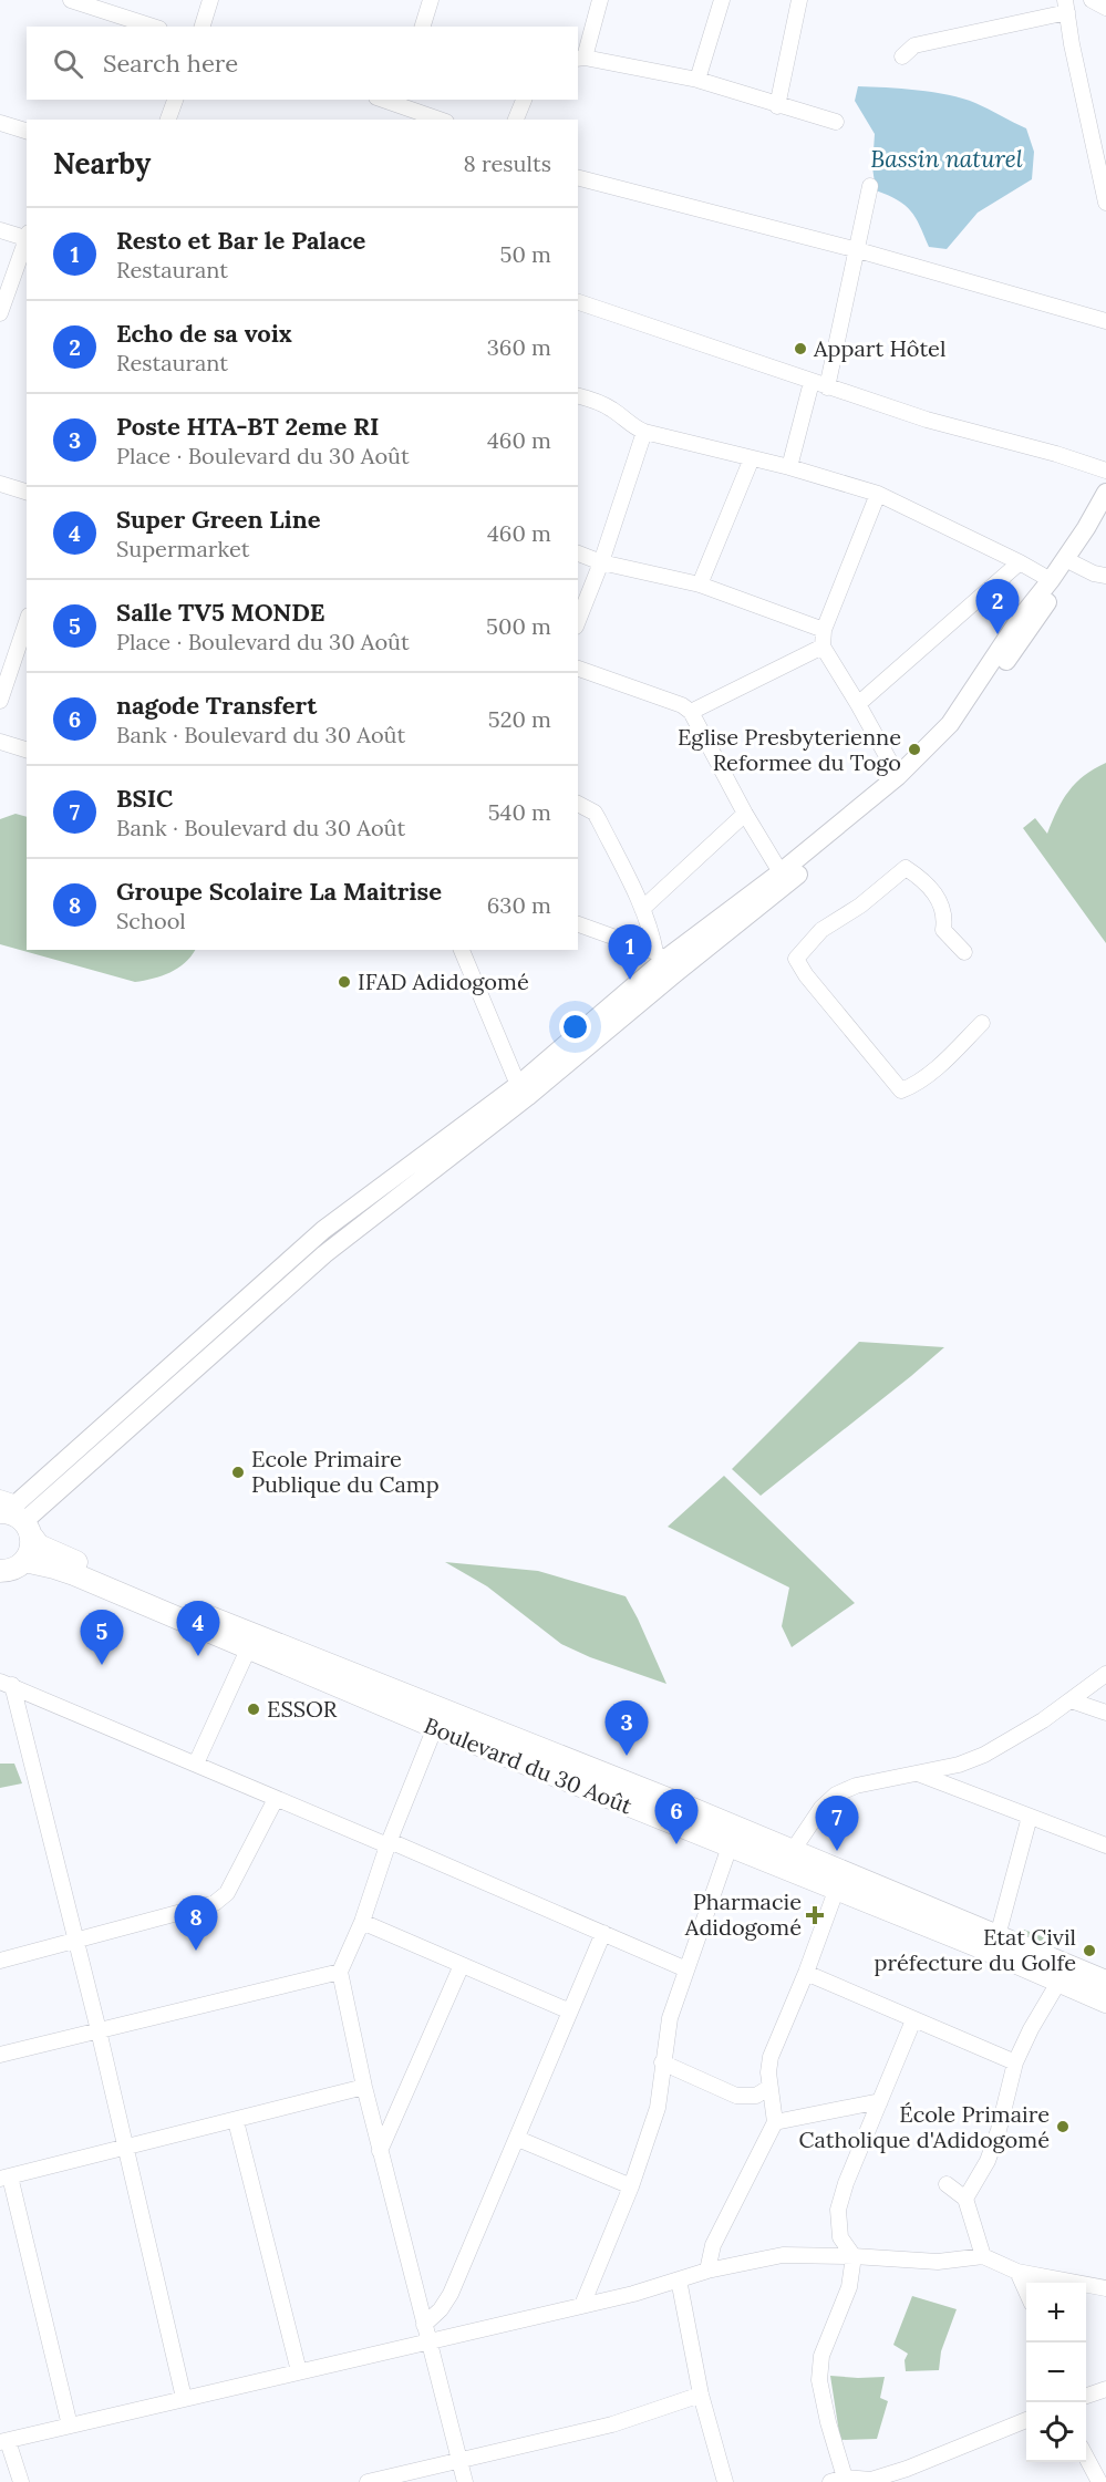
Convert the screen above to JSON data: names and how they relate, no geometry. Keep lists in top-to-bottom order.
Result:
{
  "streets": {
    "highway": ["Boulevard du 30 Août"]
  },
  "water": ["Bassin naturel"],
  "places": {
    "other": [
      "Appart Hôtel",
      "Eglise Presbyterienne Reformee du Togo",
      "IFAD Adidogomé",
      "Ecole Primaire Publique du Camp",
      "ESSOR",
      "Etat Civil préfecture du Golfe",
      "École Primaire Catholique d'Adidogomé"
    ],
    "health": ["Pharmacie Adidogomé"]
  },
  "page": {
    "search": "Search here",
    "heading": ["Nearby", "8 results"],
    "list": [
      {
        "mark": "1",
        "name": "Resto et Bar le Palace",
        "note": "Restaurant",
        "value": "50 m"
      },
      {
        "mark": "2",
        "name": "Echo de sa voix",
        "note": "Restaurant",
        "value": "360 m"
      },
      {
        "mark": "3",
        "name": "Poste HTA-BT 2eme RI",
        "note": "Place · Boulevard du 30 Août",
        "value": "460 m"
      },
      {
        "mark": "4",
        "name": "Super Green Line",
        "note": "Supermarket",
        "value": "460 m"
      },
      {
        "mark": "5",
        "name": "Salle TV5 MONDE",
        "note": "Place · Boulevard du 30 Août",
        "value": "500 m"
      },
      {
        "mark": "6",
        "name": "nagode Transfert",
        "note": "Bank · Boulevard du 30 Août",
        "value": "520 m"
      },
      {
        "mark": "7",
        "name": "BSIC",
        "note": "Bank · Boulevard du 30 Août",
        "value": "540 m"
      },
      {
        "mark": "8",
        "name": "Groupe Scolaire La Maitrise",
        "note": "School",
        "value": "630 m"
      }
    ],
    "pins": [
      "2",
      "1",
      "4",
      "5",
      "3",
      "6",
      "7",
      "8"
    ],
    "map_buttons": ["+", "−"]
  }
}
